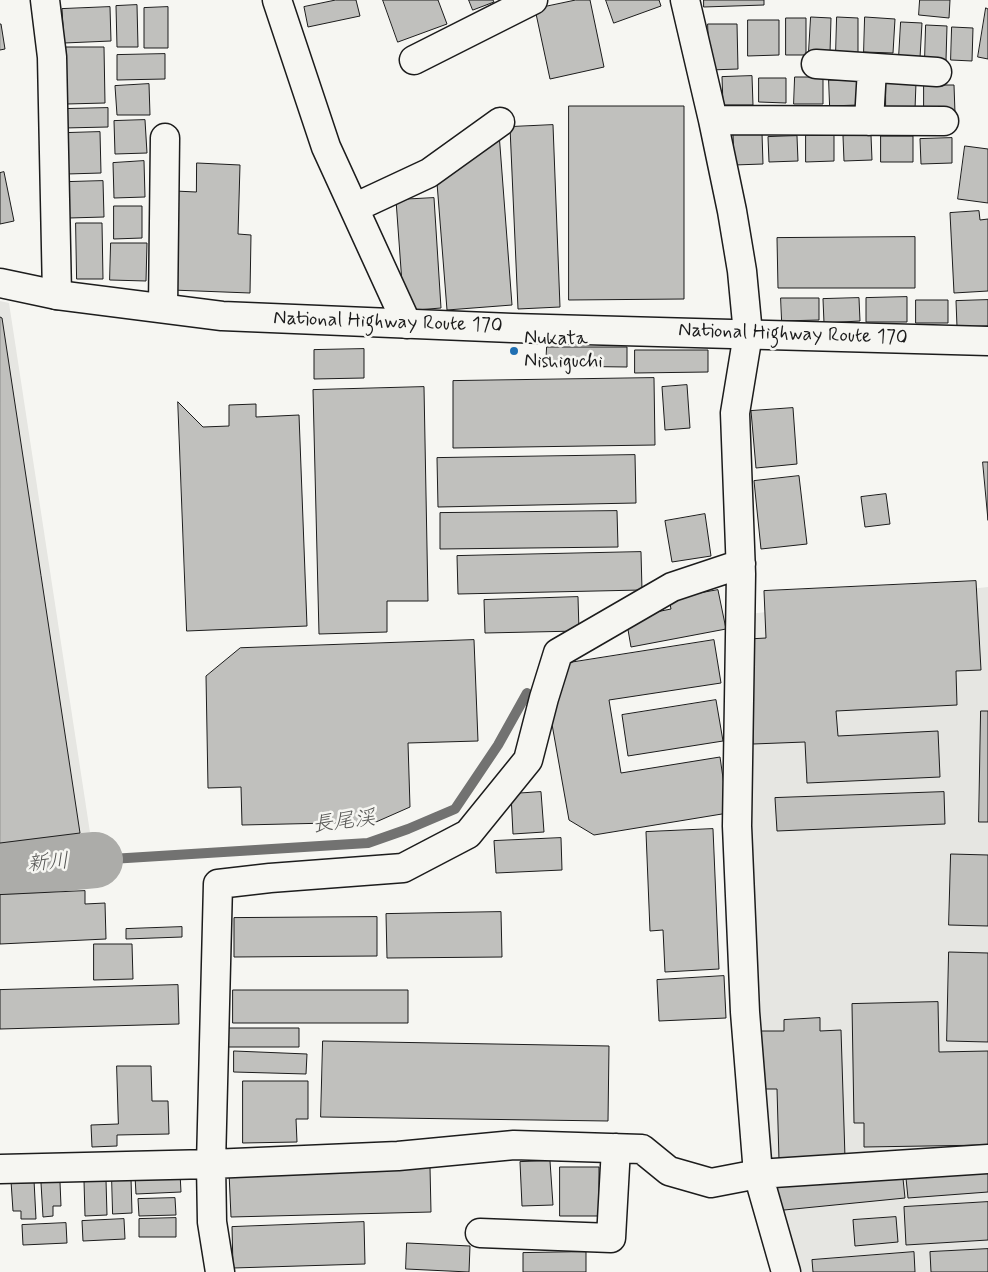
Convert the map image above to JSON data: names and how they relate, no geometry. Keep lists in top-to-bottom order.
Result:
{
  "streets": {
    "main road": ["National Highway Route 170"]
  },
  "water": ["長尾渓", "新川"],
  "places": ["Nukata Nishiguchi"]
}
